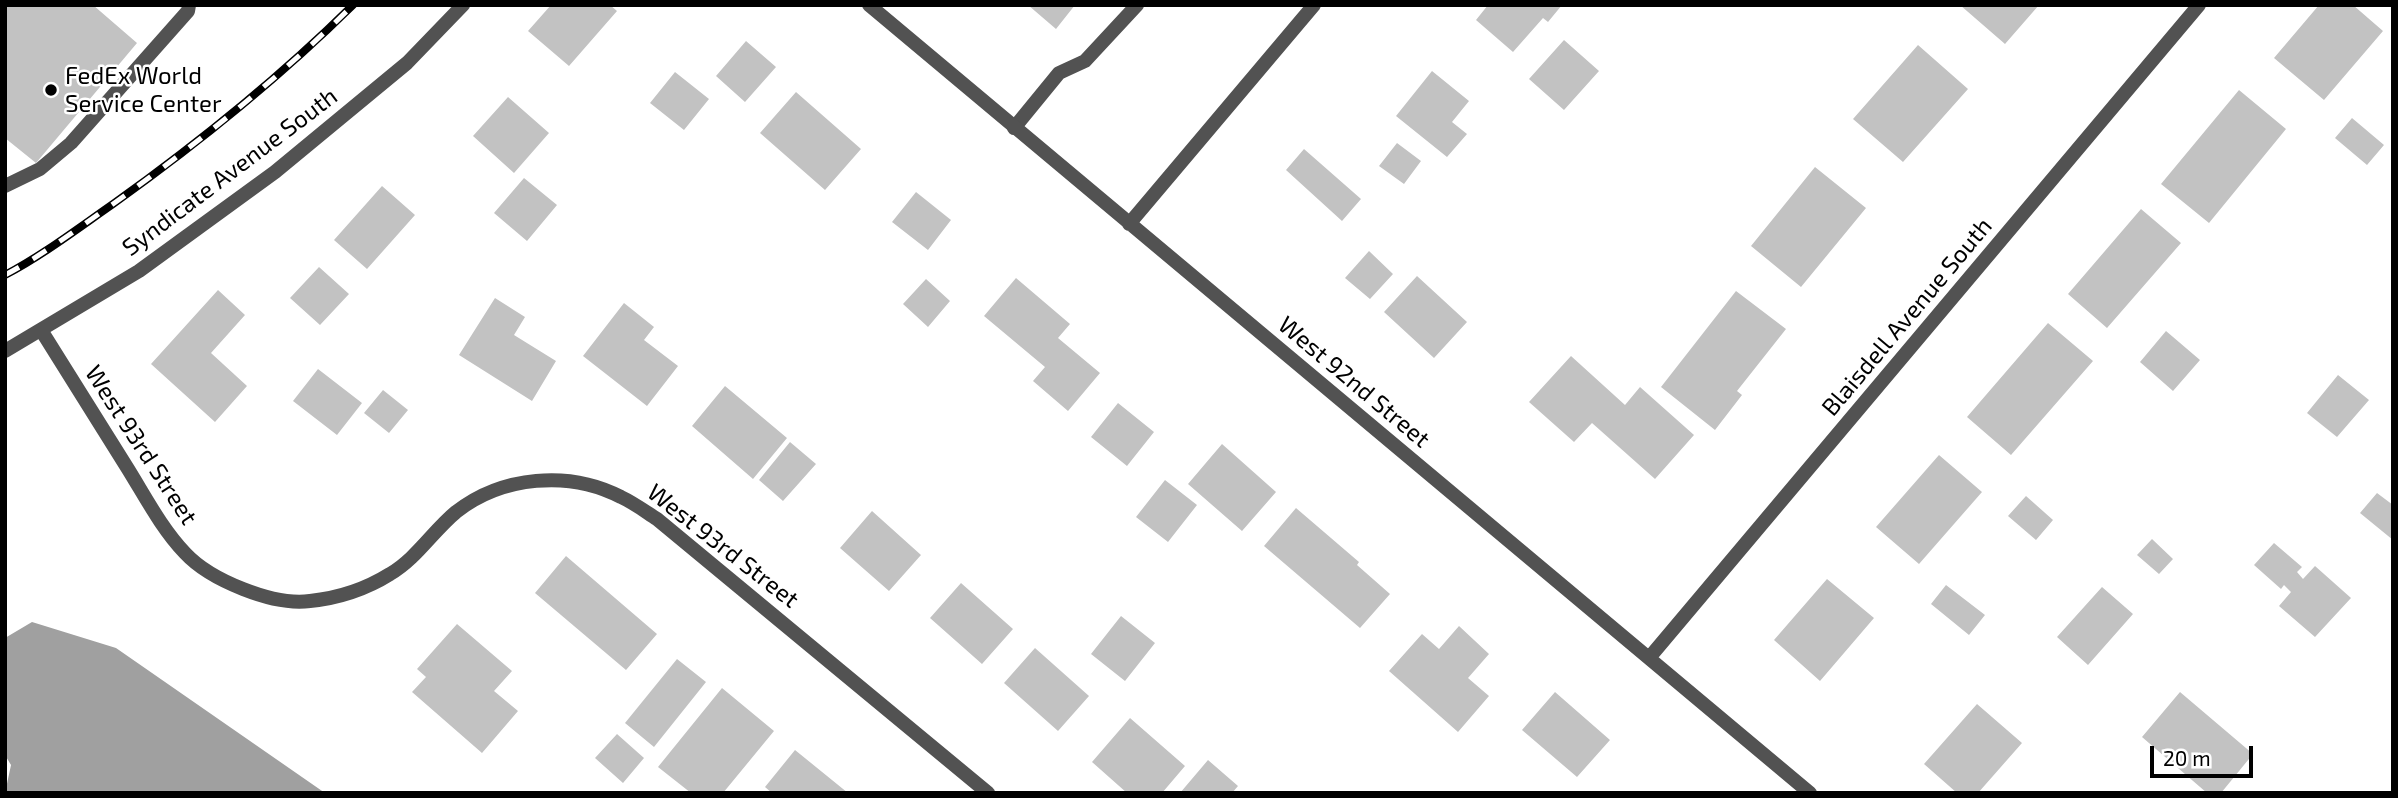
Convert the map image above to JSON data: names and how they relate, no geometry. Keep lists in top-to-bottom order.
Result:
{
  "streets": {
    "street": [
      "Syndicate Avenue South",
      "Blaisdell Avenue South",
      "West 92nd Street",
      "West 93rd Street"
    ]
  },
  "crossings": [
    ["Syndicate Avenue South", "West 93rd Street"],
    ["Blaisdell Avenue South", "West 92nd Street"]
  ],
  "places": ["FedEx World Service Center"],
  "scale_bar": "20 m"
}
